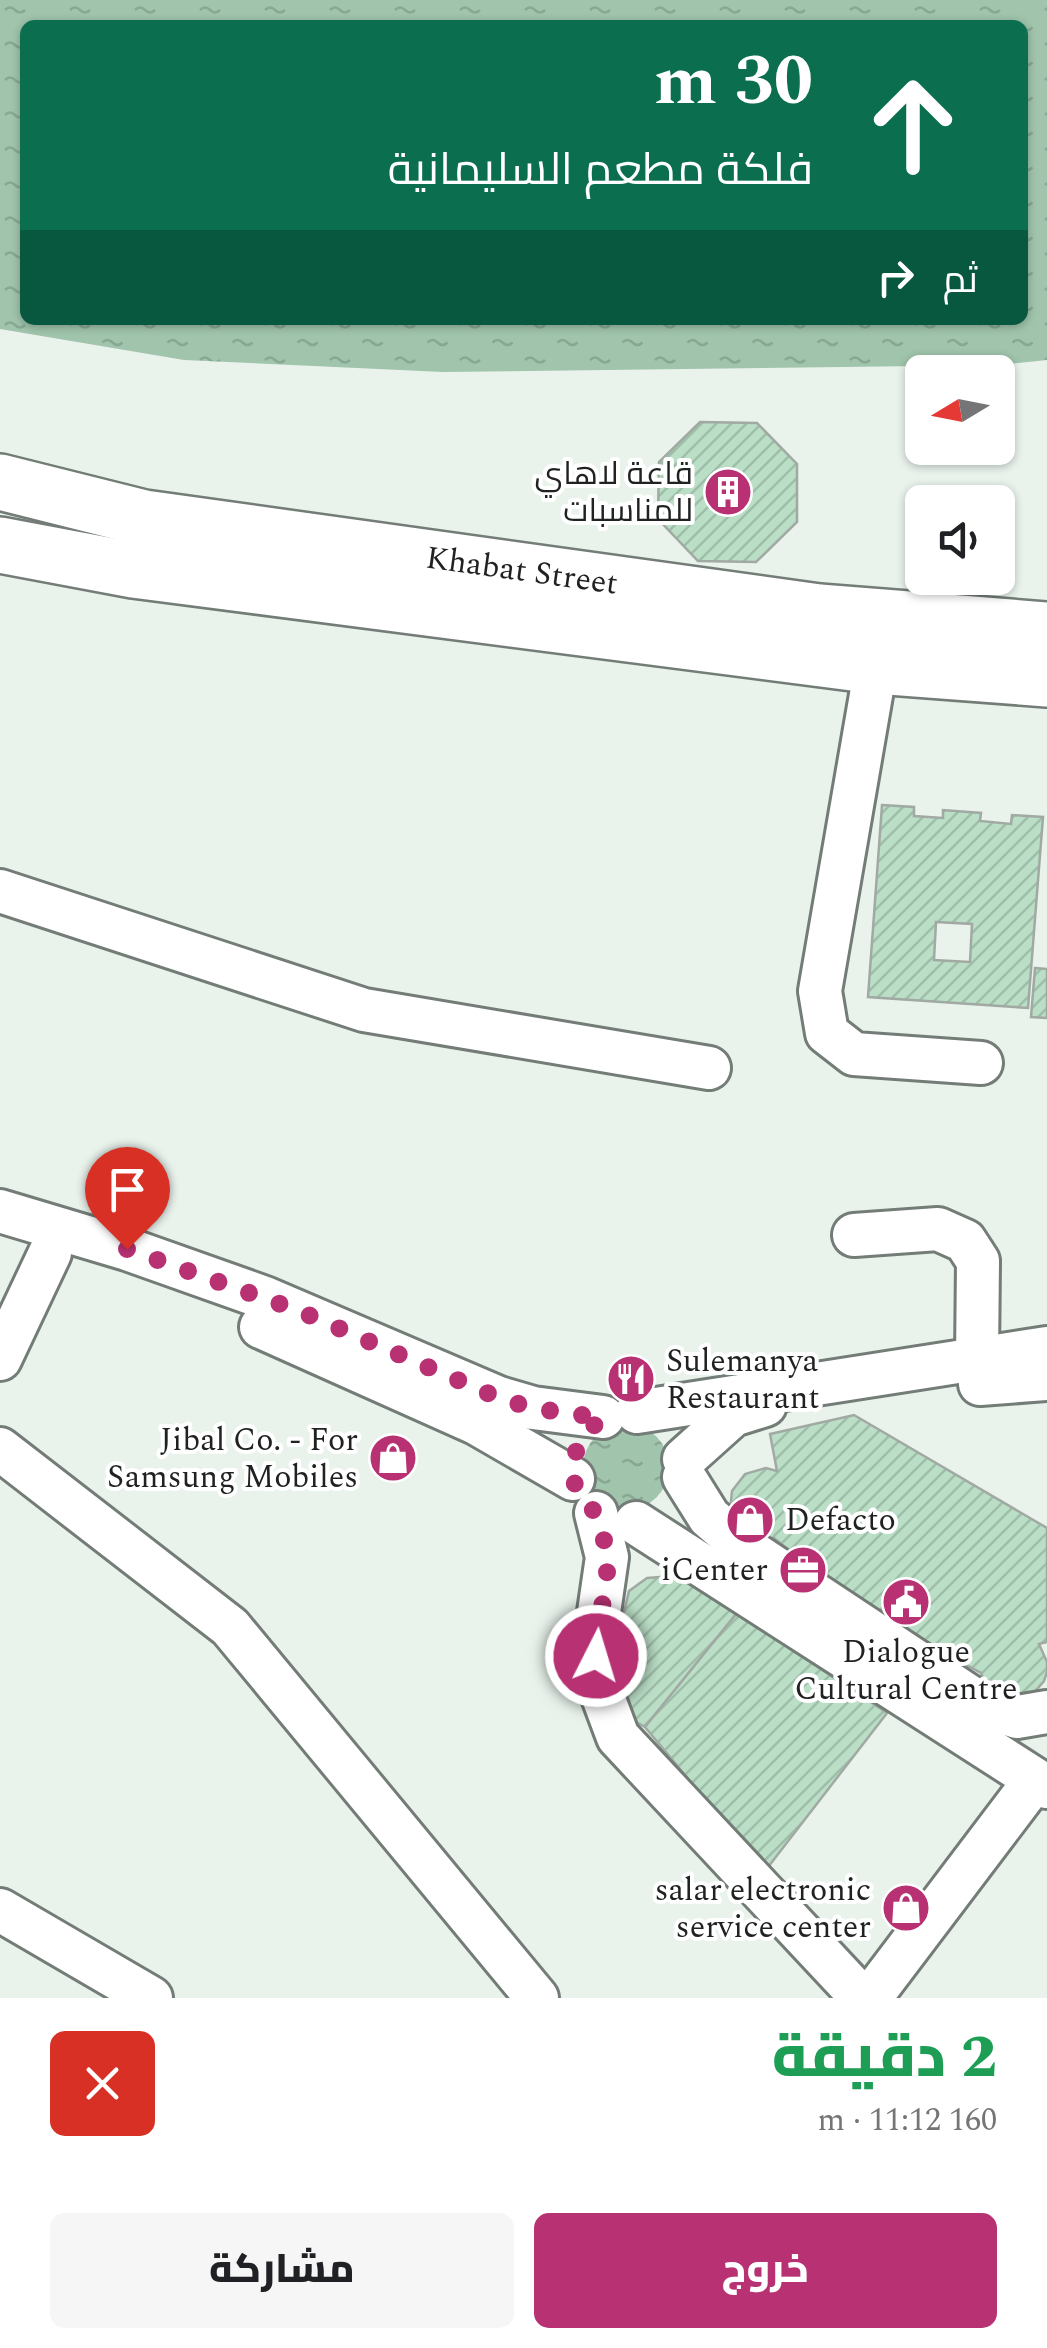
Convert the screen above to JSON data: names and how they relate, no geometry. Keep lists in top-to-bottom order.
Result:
{
  "streets": {
    "main road": ["Khabat Street"]
  },
  "places": {
    "building": ["قاعة لاهاي للمناسبات"],
    "restaurant": ["Sulemanya Restaurant"],
    "shop": ["Jibal Co. - For Samsung Mobiles", "Defacto", "salar electronic service center"],
    "office": ["iCenter"],
    "public building": ["Dialogue Cultural Centre"]
  },
  "north": "left",
  "page": {
    "turn": ["30 m", "فلكة مطعم السليمانية"],
    "then": "ثم",
    "heading": ["2 دقيقة", "160 m · 11:12"],
    "buttons": ["خروج", "مشاركة"]
  }
}
